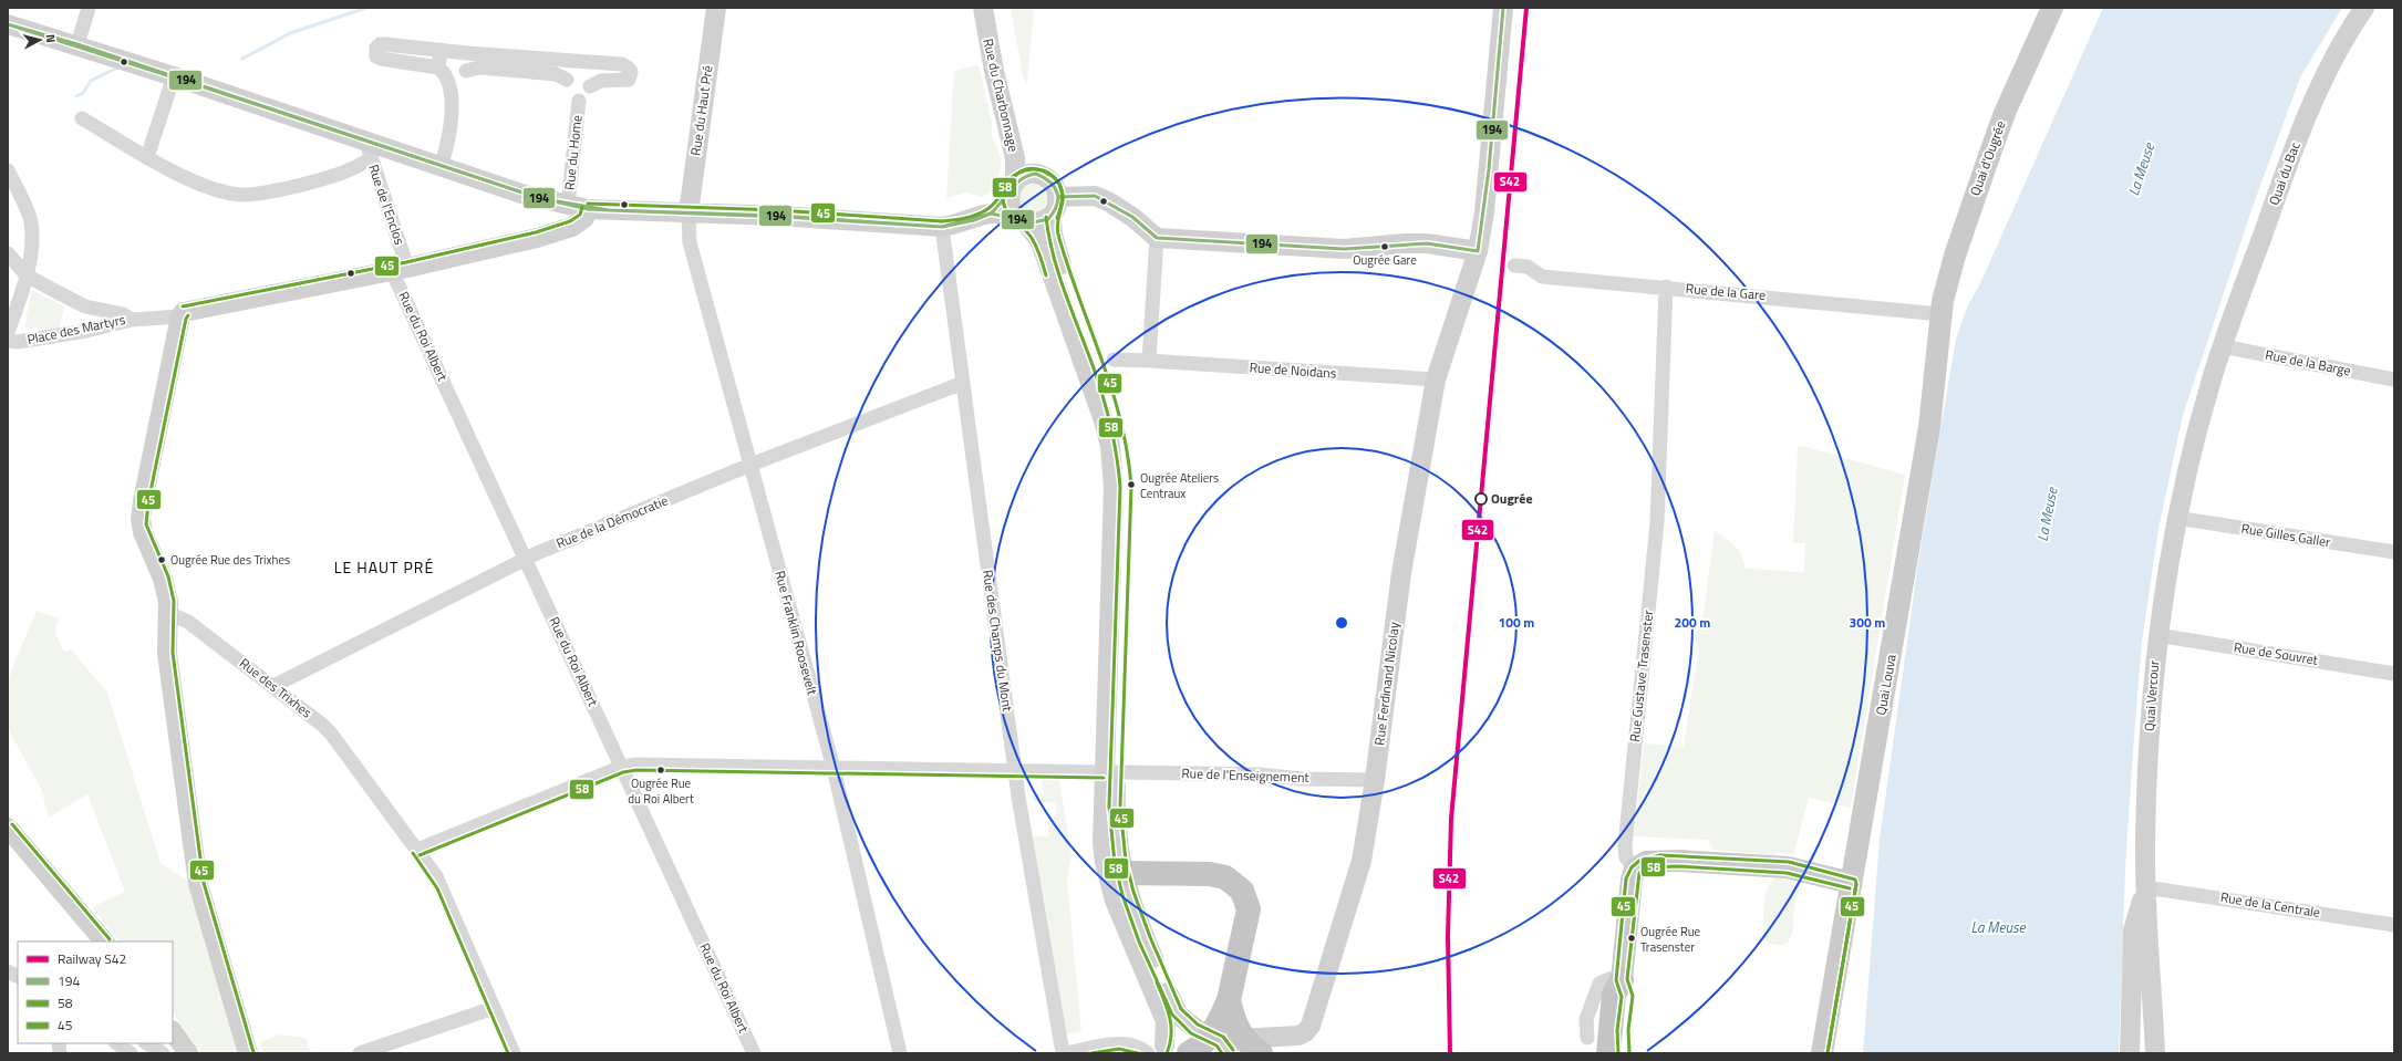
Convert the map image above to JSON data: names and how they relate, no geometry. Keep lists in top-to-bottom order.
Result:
{
  "streets": {
    "main road": [
      "Rue du Charbonnage",
      "Rue du Haut Pré",
      "Quai d'Ougrée",
      "Quai du Bac",
      "Rue Ferdinand Nicolay",
      "Quai Louva",
      "Quai Vercour"
    ],
    "street": [
      "Rue du Home",
      "Rue de l'Enclos",
      "Rue de la Gare",
      "Place des Martyrs",
      "Rue du Roi Albert",
      "Rue de la Barge",
      "Rue de Noidans",
      "Rue de la Démocratie",
      "Rue Gilles Galler",
      "Rue Franklin Roosevelt",
      "Rue des Champs du Mont",
      "Rue de Souvret",
      "Rue Gustave Trasenster",
      "Rue des Trixhes",
      "Rue de l'Enseignement",
      "Rue de la Centrale"
    ]
  },
  "crossings": [
    ["Rue du Haut Pré", "Rue Franklin Roosevelt"],
    ["Quai d'Ougrée", "Rue de la Gare"],
    ["Quai d'Ougrée", "Quai Louva"],
    ["Quai du Bac", "Rue de la Barge"],
    ["Quai du Bac", "Quai Vercour"],
    ["Rue de l'Enclos", "Rue du Roi Albert"],
    ["Rue de la Gare", "Rue Gustave Trasenster"],
    ["Rue de la Gare", "Quai Louva"],
    ["Rue du Roi Albert", "Rue de la Démocratie"],
    ["Rue du Roi Albert", "Rue de l'Enseignement"],
    ["Rue de la Barge", "Quai Vercour"],
    ["Rue de Noidans", "Rue Ferdinand Nicolay"],
    ["Rue de la Démocratie", "Rue Franklin Roosevelt"],
    ["Rue de la Démocratie", "Rue des Champs du Mont"],
    ["Rue de la Démocratie", "Rue des Trixhes"],
    ["Rue Gilles Galler", "Quai Vercour"],
    ["Rue Franklin Roosevelt", "Rue de l'Enseignement"],
    ["Rue des Champs du Mont", "Rue de l'Enseignement"],
    ["Rue de Souvret", "Quai Vercour"],
    ["Rue Ferdinand Nicolay", "Rue de l'Enseignement"],
    ["Rue des Trixhes", "Rue de l'Enseignement"],
    ["Quai Vercour", "Rue de la Centrale"]
  ],
  "districts": ["LE HAUT PRÉ"],
  "water": ["La Meuse"],
  "places": [
    "Ougrée Gare",
    "Ougrée Ateliers Centraux",
    "Ougrée",
    "Ougrée Rue des Trixhes",
    "Ougrée Rue du Roi Albert",
    "Ougrée Rue Trasenster"
  ],
  "lines": [
    "rail line S42",
    "transit line 194",
    "transit line 45",
    "transit line 58"
  ],
  "legend": [
    "Railway S42",
    "194",
    "58",
    "45"
  ],
  "north": "right",
  "rings": ["100 m", "200 m", "300 m"]
}
